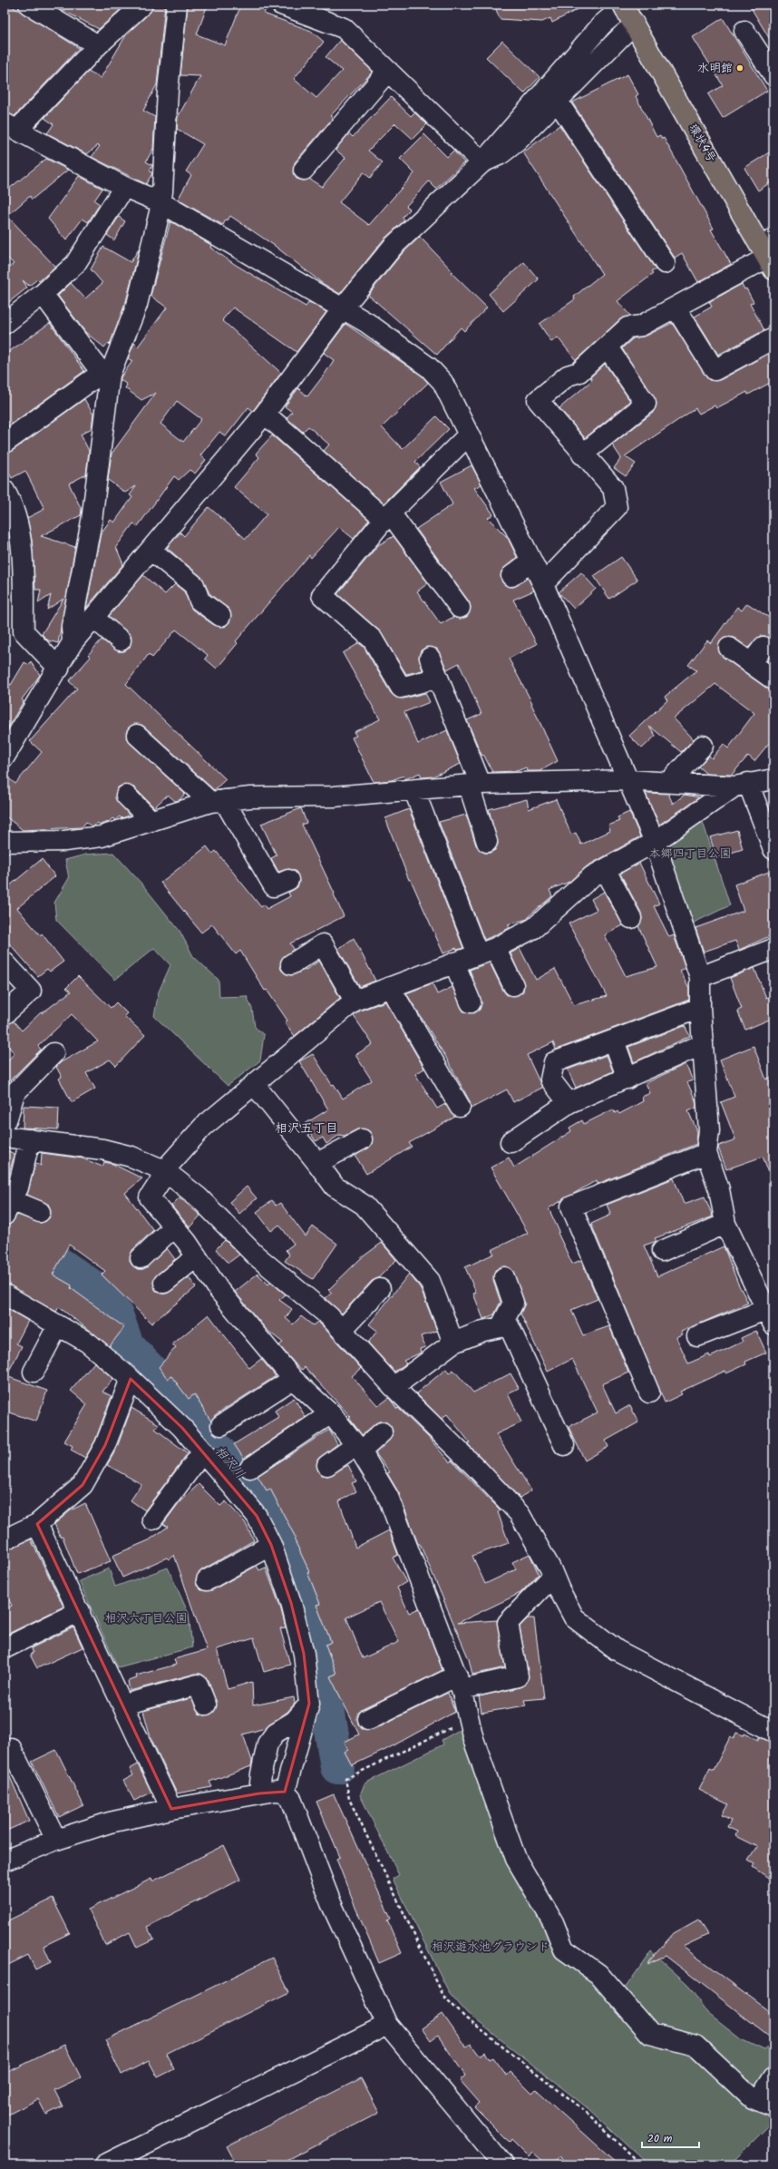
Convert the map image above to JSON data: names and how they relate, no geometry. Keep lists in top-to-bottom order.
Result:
{
  "streets": {
    "main road": ["環状4号"]
  },
  "districts": ["相沢五丁目"],
  "water": ["相沢川"],
  "parks": ["本郷四丁目公園", "相沢六丁目公園", "相沢遊水池グラウンド"],
  "places": ["水明館"],
  "scale_bar": "20 m"
}
